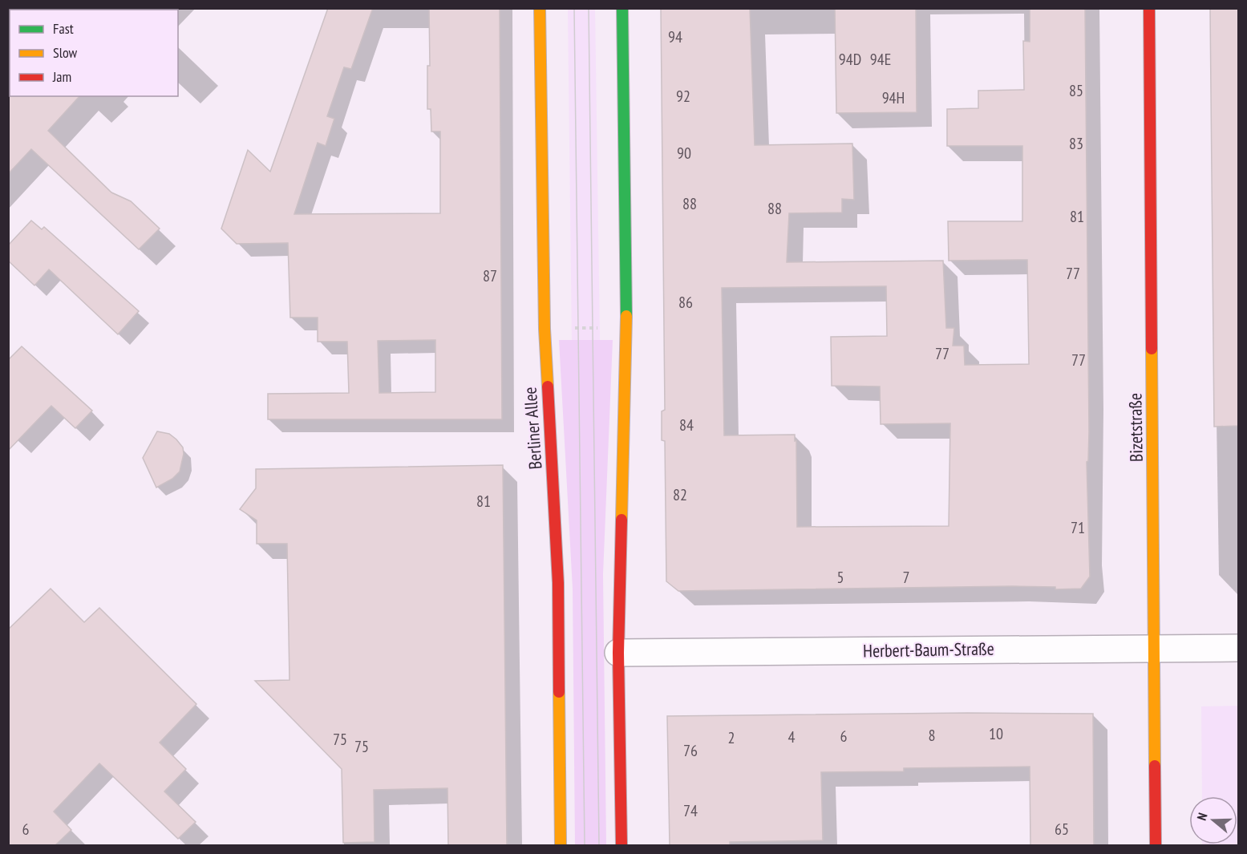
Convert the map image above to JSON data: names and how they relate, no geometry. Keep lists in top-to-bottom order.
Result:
{
  "streets": {
    "main road": ["Bizetstraße", "Berliner Allee"],
    "street": ["Herbert-Baum-Straße"]
  },
  "crossings": [
    ["Bizetstraße", "Herbert-Baum-Straße"]
  ],
  "house_numbers": [
    "94",
    "94D",
    "94E",
    "85",
    "92",
    "94H",
    "83",
    "90",
    "88",
    "88",
    "81",
    "77",
    "87",
    "86",
    "77",
    "77",
    "84",
    "82",
    "81",
    "71",
    "5",
    "7",
    "10",
    "8",
    "6",
    "4",
    "2",
    "75",
    "75",
    "76",
    "74",
    "6",
    "65"
  ],
  "legend": ["Fast", "Slow", "Jam"],
  "north": "left"
}
